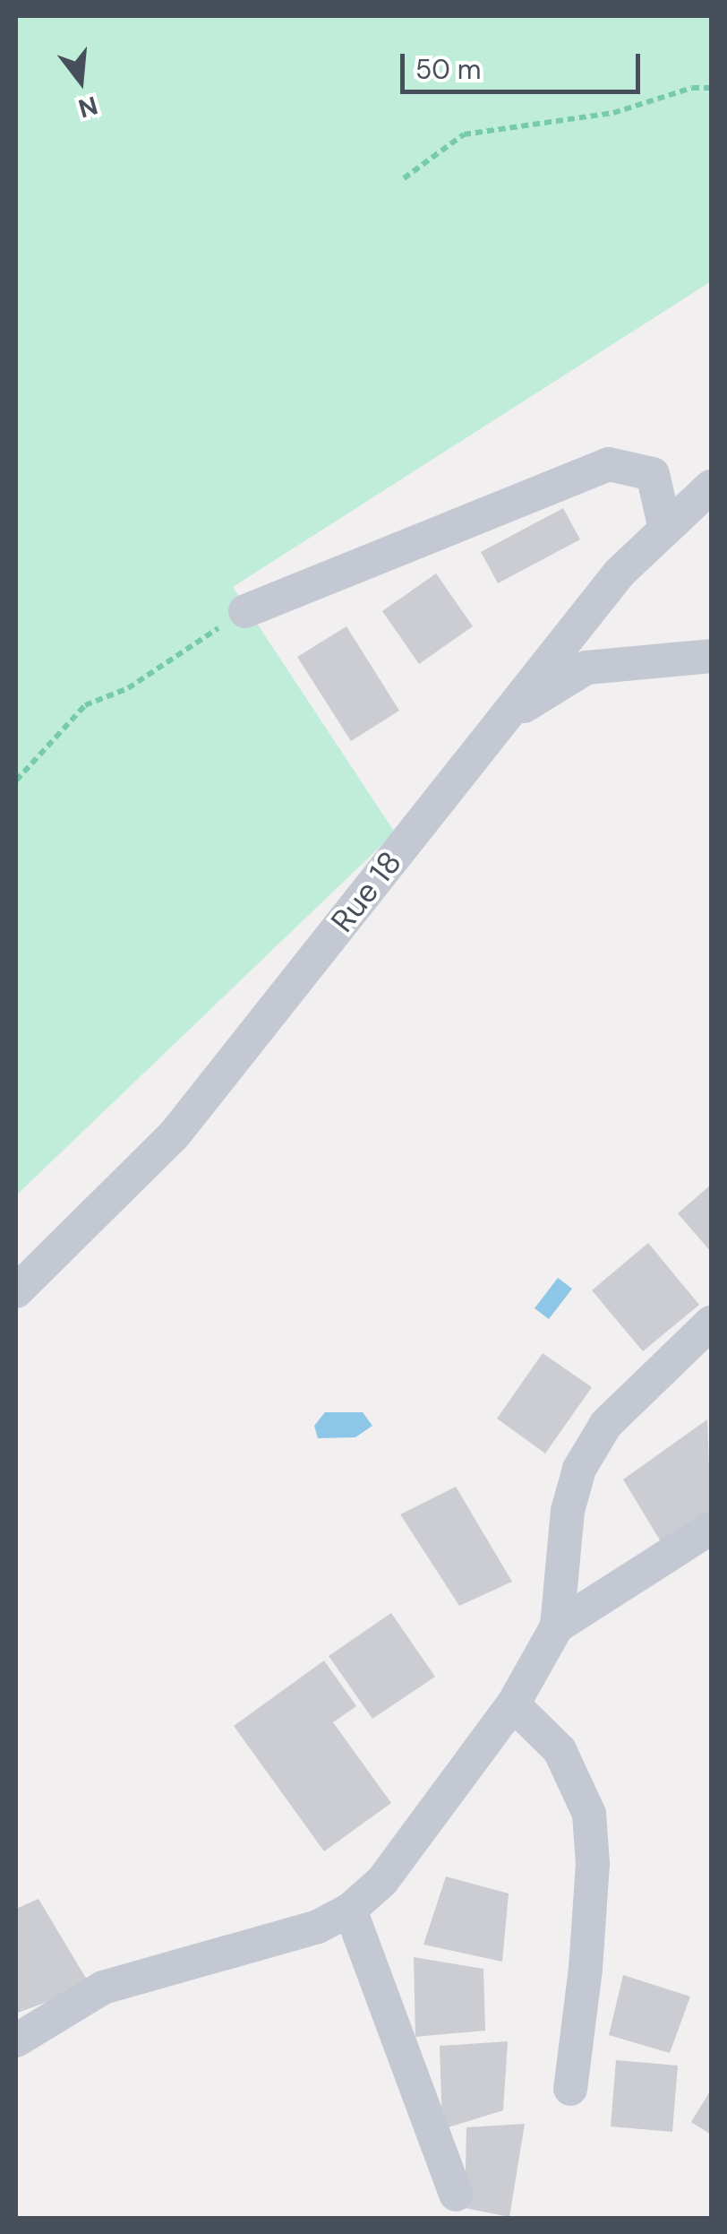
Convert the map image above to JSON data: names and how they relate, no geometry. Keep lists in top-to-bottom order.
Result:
{
  "streets": {
    "street": ["Rue 18"]
  },
  "scale_bar": "50 m",
  "north": "bottom"
}
